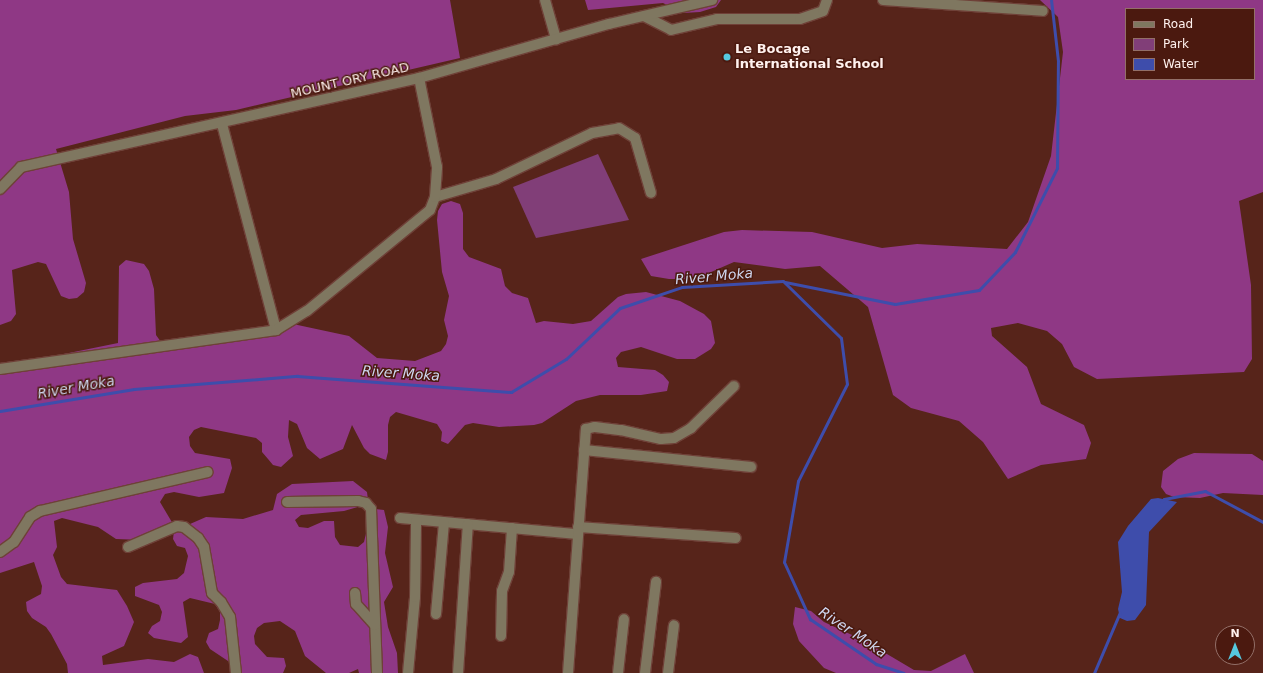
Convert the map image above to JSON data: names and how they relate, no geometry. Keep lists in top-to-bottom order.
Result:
{
  "streets": {
    "street": ["MOUNT ORY ROAD"]
  },
  "water": ["River Moka"],
  "places": ["Le Bocage International School"],
  "legend": ["Road", "Park", "Water"],
  "north": "top"
}
